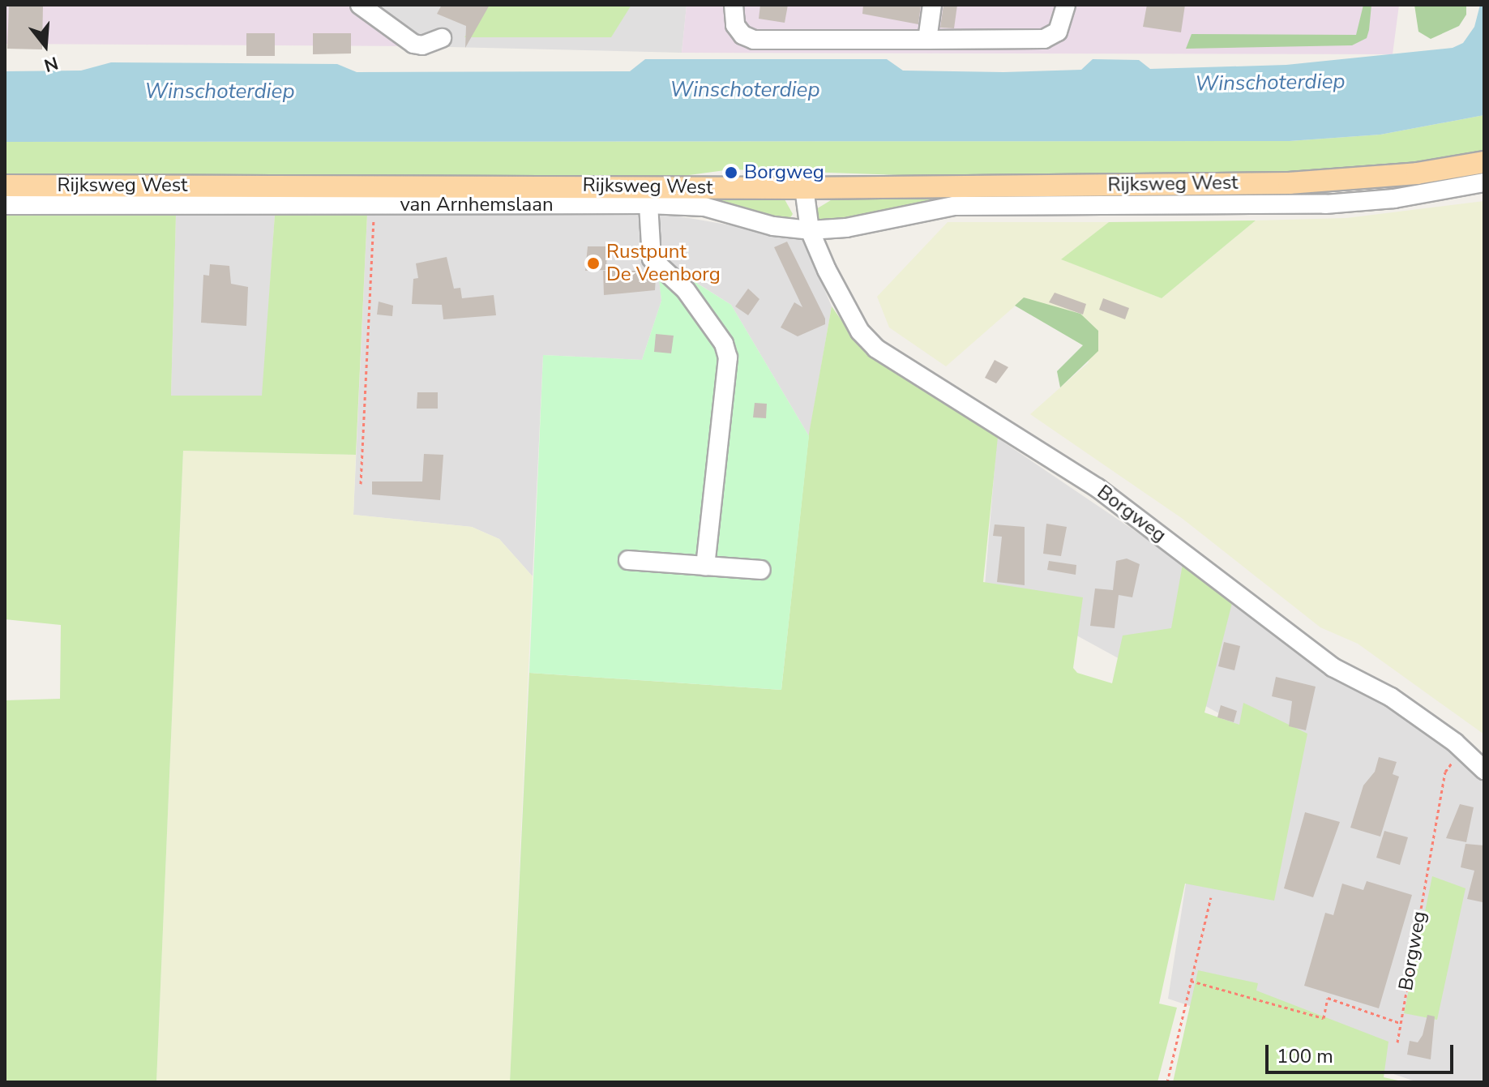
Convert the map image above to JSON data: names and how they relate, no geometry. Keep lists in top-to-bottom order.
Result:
{
  "streets": {
    "main road": ["Rijksweg West"],
    "street": ["van Arnhemslaan", "Borgweg"]
  },
  "crossings": [
    ["Rijksweg West", "van Arnhemslaan"],
    ["Rijksweg West", "Borgweg"],
    ["van Arnhemslaan", "Borgweg"]
  ],
  "water": ["Winschoterdiep"],
  "places": ["Borgweg", "Rustpunt De Veenborg"],
  "scale_bar": "100 m",
  "north": "bottom"
}
